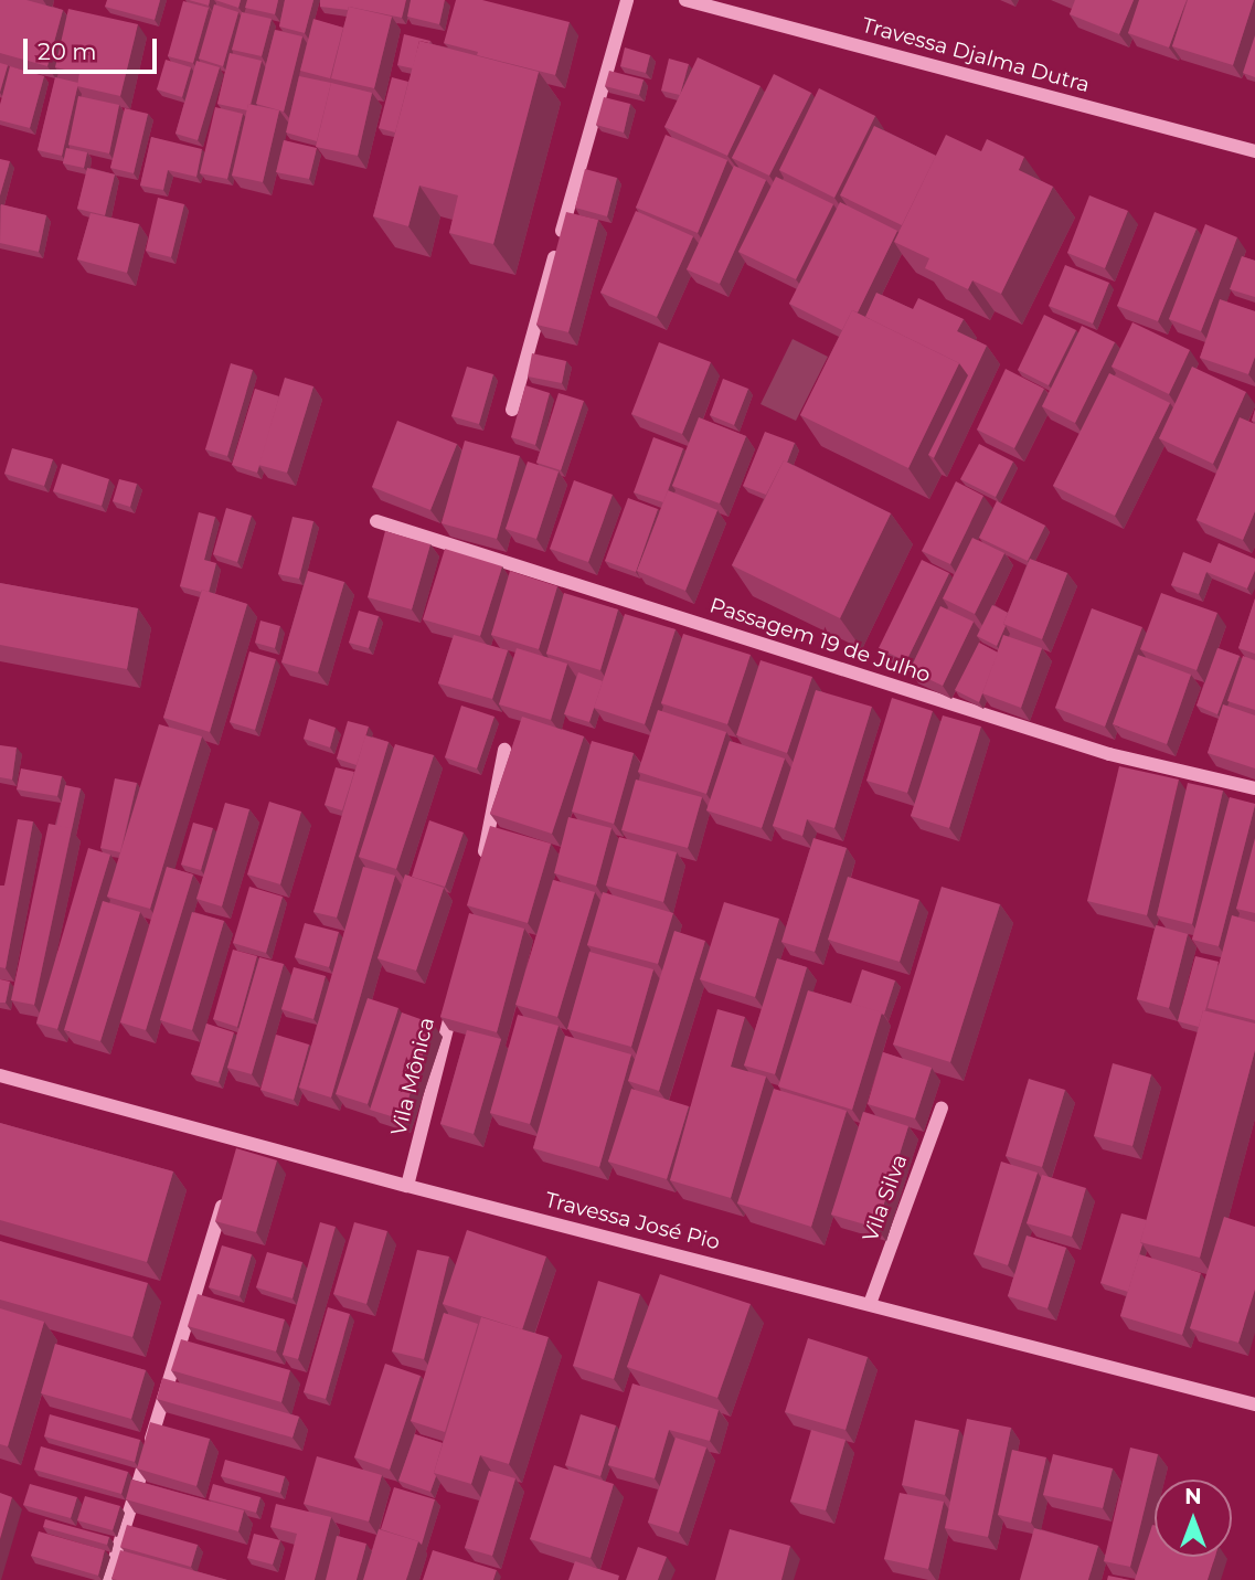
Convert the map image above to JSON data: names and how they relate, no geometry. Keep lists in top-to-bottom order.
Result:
{
  "streets": {
    "street": [
      "Travessa Djalma Dutra",
      "Passagem 19 de Julho",
      "Vila Mônica",
      "Vila Silva",
      "Travessa José Pio"
    ]
  },
  "crossings": [
    ["Vila Mônica", "Travessa José Pio"],
    ["Vila Silva", "Travessa José Pio"]
  ],
  "scale_bar": "20 m",
  "north": "top"
}
